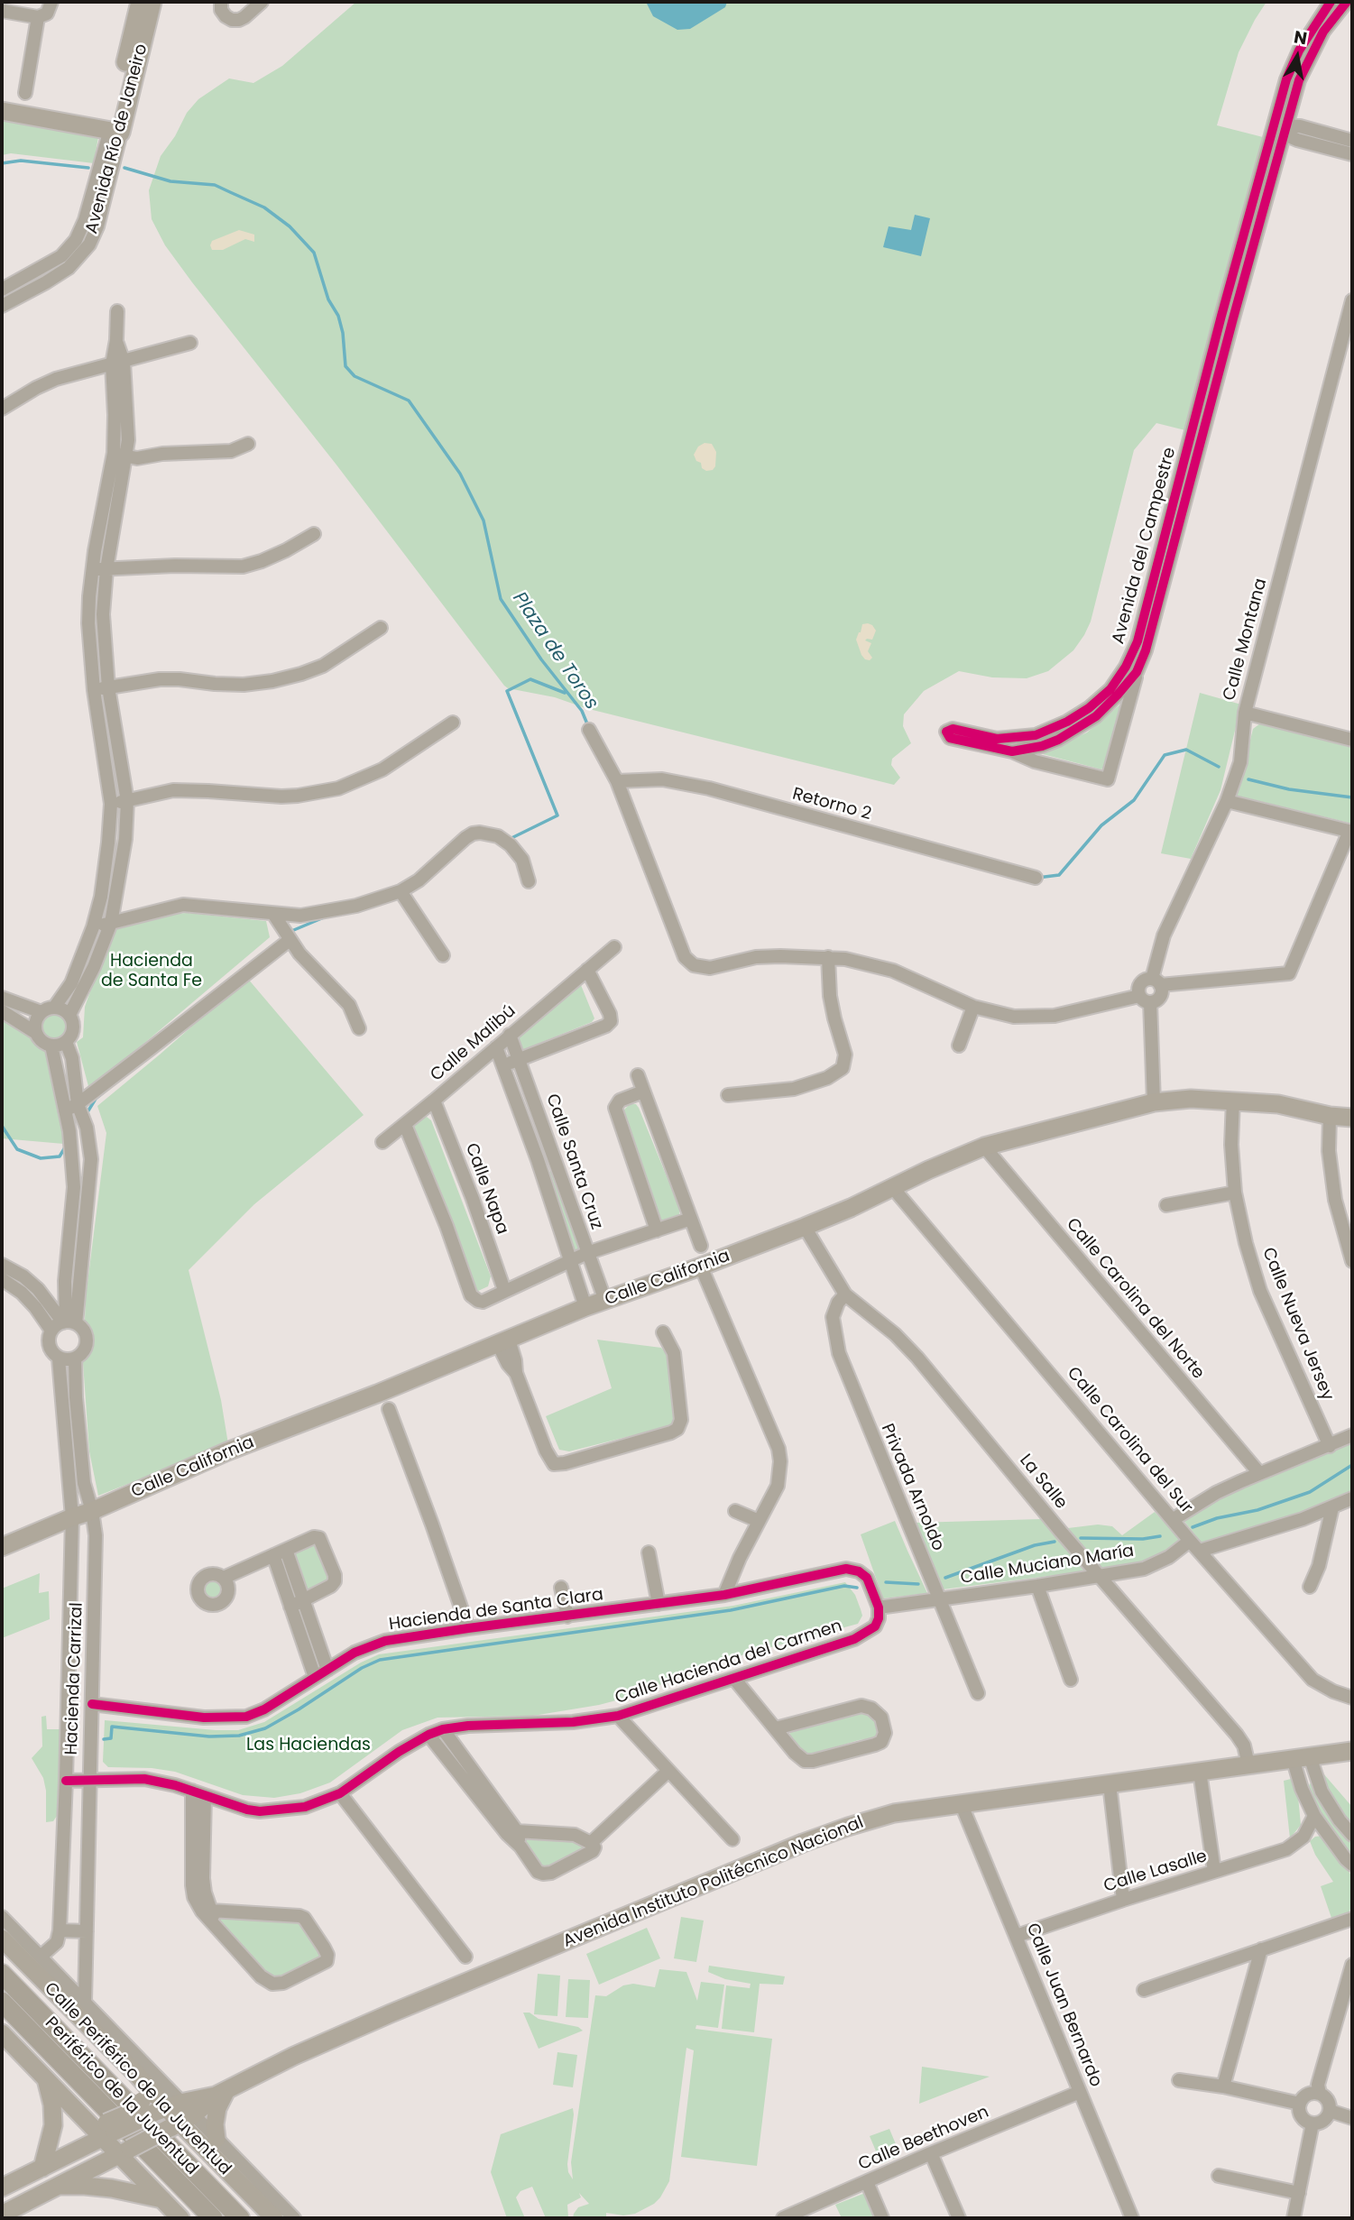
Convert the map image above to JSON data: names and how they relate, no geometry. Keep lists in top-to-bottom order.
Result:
{
  "streets": {
    "highway": ["Periférico de la Juventud"],
    "main road": [
      "Avenida Río de Janeiro",
      "Calle California",
      "Avenida Instituto Politécnico Nacional",
      "Calle Periférico de la Juventud"
    ],
    "street": [
      "Avenida del Campestre",
      "Calle Montana",
      "Retorno 2",
      "Calle Malibú",
      "Calle Santa Cruz",
      "Calle Napa",
      "Calle Carolina del Norte",
      "Calle Nueva Jersey",
      "Calle Carolina del Sur",
      "La Salle",
      "Privada Arnoldo",
      "Calle Muciano María",
      "Hacienda de Santa Clara",
      "Calle Hacienda del Carmen",
      "Hacienda Carrizal",
      "Calle Lasalle",
      "Calle Juan Bernardo",
      "Calle Beethoven"
    ]
  },
  "crossings": [
    ["Calle Malibú", "Calle Santa Cruz"],
    ["Calle Malibú", "Calle Napa"],
    ["Calle Santa Cruz", "Calle California"],
    ["Calle California", "Calle Carolina del Norte"],
    ["Calle California", "Calle Nueva Jersey"],
    ["Calle California", "Calle Carolina del Sur"],
    ["Calle California", "La Salle"],
    ["Calle California", "Hacienda Carrizal"],
    ["Calle Carolina del Sur", "Calle Muciano María"],
    ["La Salle", "Privada Arnoldo"],
    ["La Salle", "Calle Muciano María"],
    ["La Salle", "Avenida Instituto Politécnico Nacional"],
    ["Privada Arnoldo", "Calle Muciano María"],
    ["Calle Muciano María", "Hacienda de Santa Clara"],
    ["Calle Muciano María", "Calle Hacienda del Carmen"],
    ["Hacienda de Santa Clara", "Calle Hacienda del Carmen"],
    ["Hacienda de Santa Clara", "Hacienda Carrizal"],
    ["Calle Hacienda del Carmen", "Hacienda Carrizal"],
    ["Calle Lasalle", "Calle Juan Bernardo"],
    ["Avenida Instituto Politécnico Nacional", "Calle Juan Bernardo"],
    ["Avenida Instituto Politécnico Nacional", "Calle Periférico de la Juventud"],
    ["Calle Juan Bernardo", "Calle Beethoven"]
  ],
  "water": ["Plaza de Toros"],
  "parks": ["Hacienda de Santa Fe", "Las Haciendas"],
  "north": "top"
}
